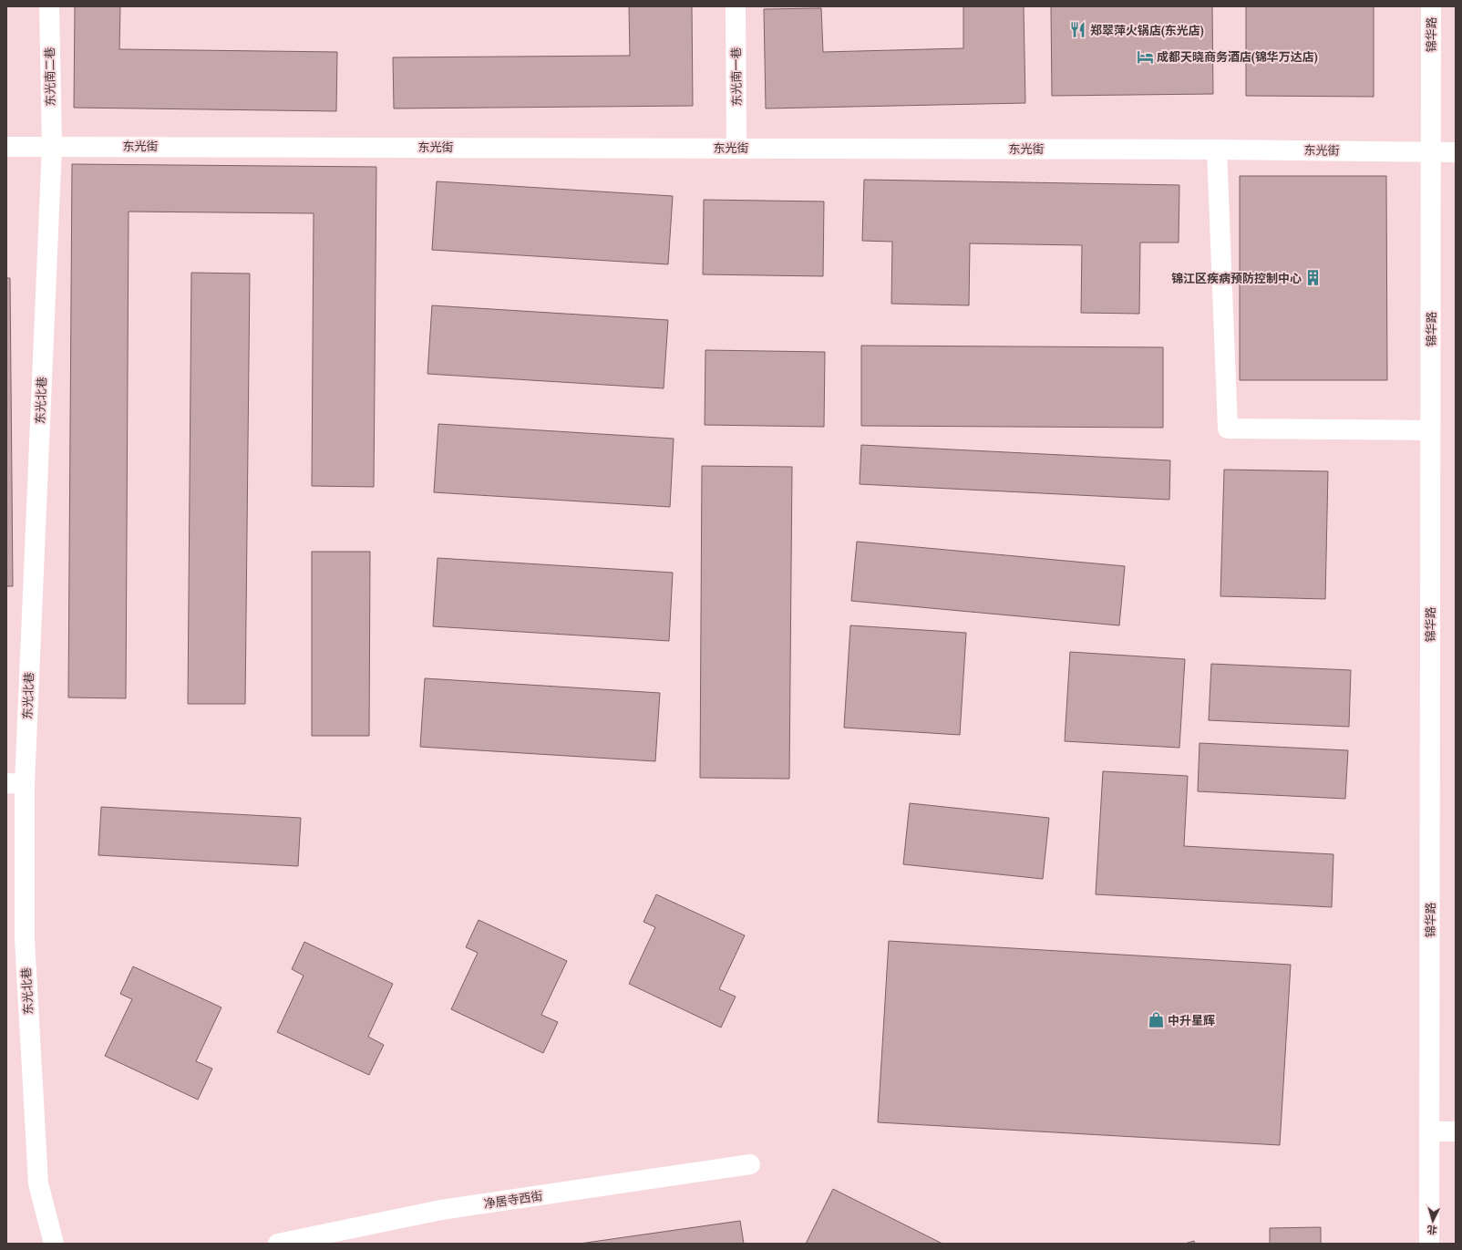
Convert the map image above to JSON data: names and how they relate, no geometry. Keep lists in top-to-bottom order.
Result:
{
  "streets": {
    "street": [
      "锦华路",
      "东光南二巷",
      "东光南一巷",
      "东光街",
      "东光北巷",
      "净居寺西街"
    ]
  },
  "crossings": [
    ["锦华路", "东光街"],
    ["东光南二巷", "东光街"],
    ["东光南二巷", "东光北巷"],
    ["东光南一巷", "东光街"],
    ["东光街", "东光北巷"]
  ],
  "places": {
    "restaurant": ["郑翠萍火锅店(东光店)"],
    "hotel": ["成都天晓商务酒店(锦华万达店)"],
    "building": ["锦江区疾病预防控制中心"],
    "shop": ["中升星辉"]
  },
  "north": "bottom"
}
